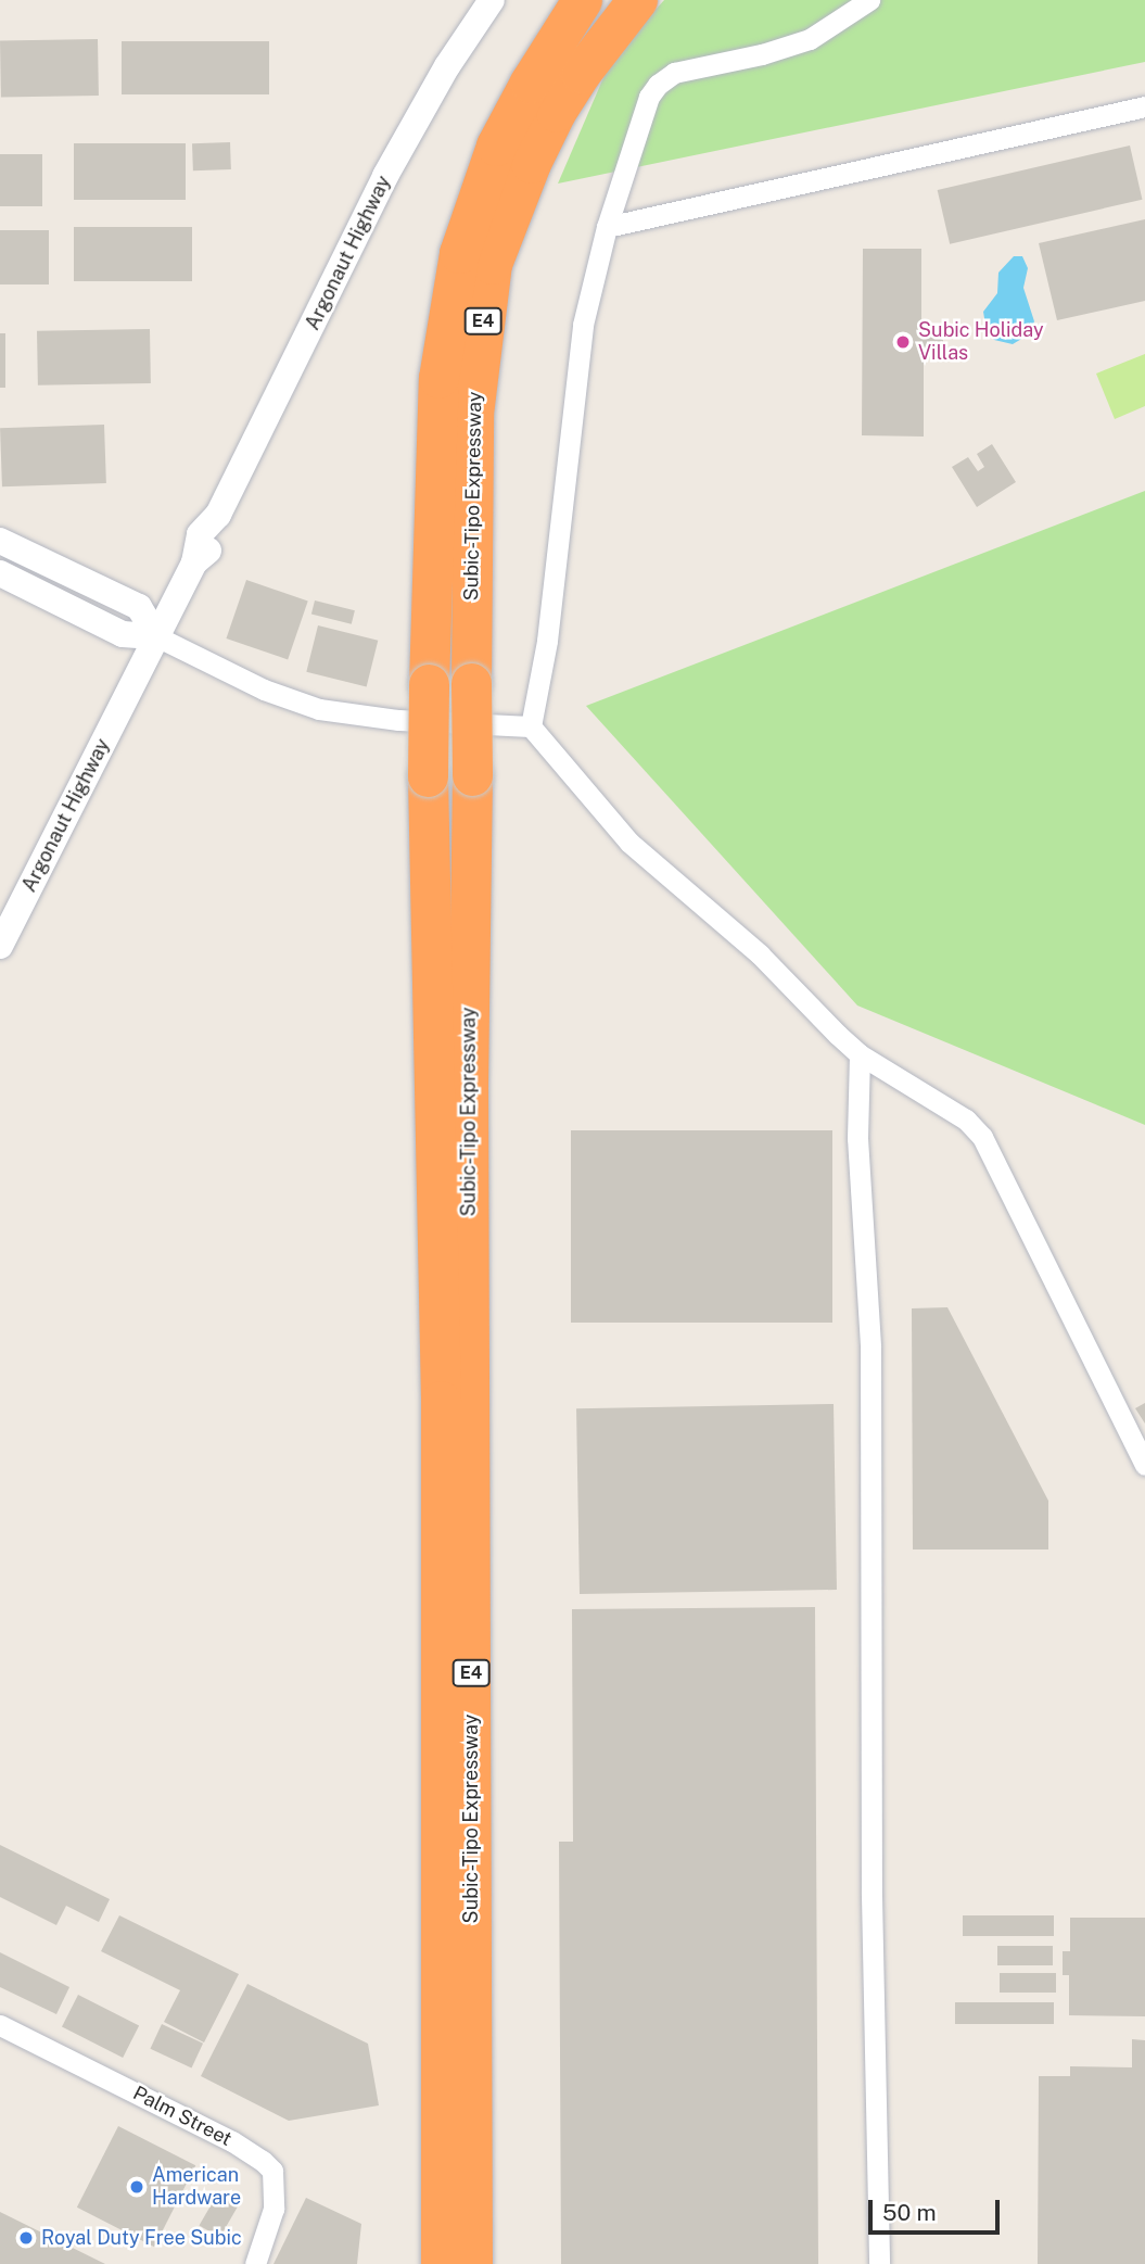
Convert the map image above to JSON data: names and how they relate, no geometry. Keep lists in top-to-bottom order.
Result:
{
  "streets": {
    "highway": ["E4", "Subic-Tipo Expressway"],
    "street": ["Argonaut Highway", "Palm Street"]
  },
  "places": ["Subic Holiday Villas", "American Hardware", "Royal Duty Free Subic"],
  "scale_bar": "50 m"
}
